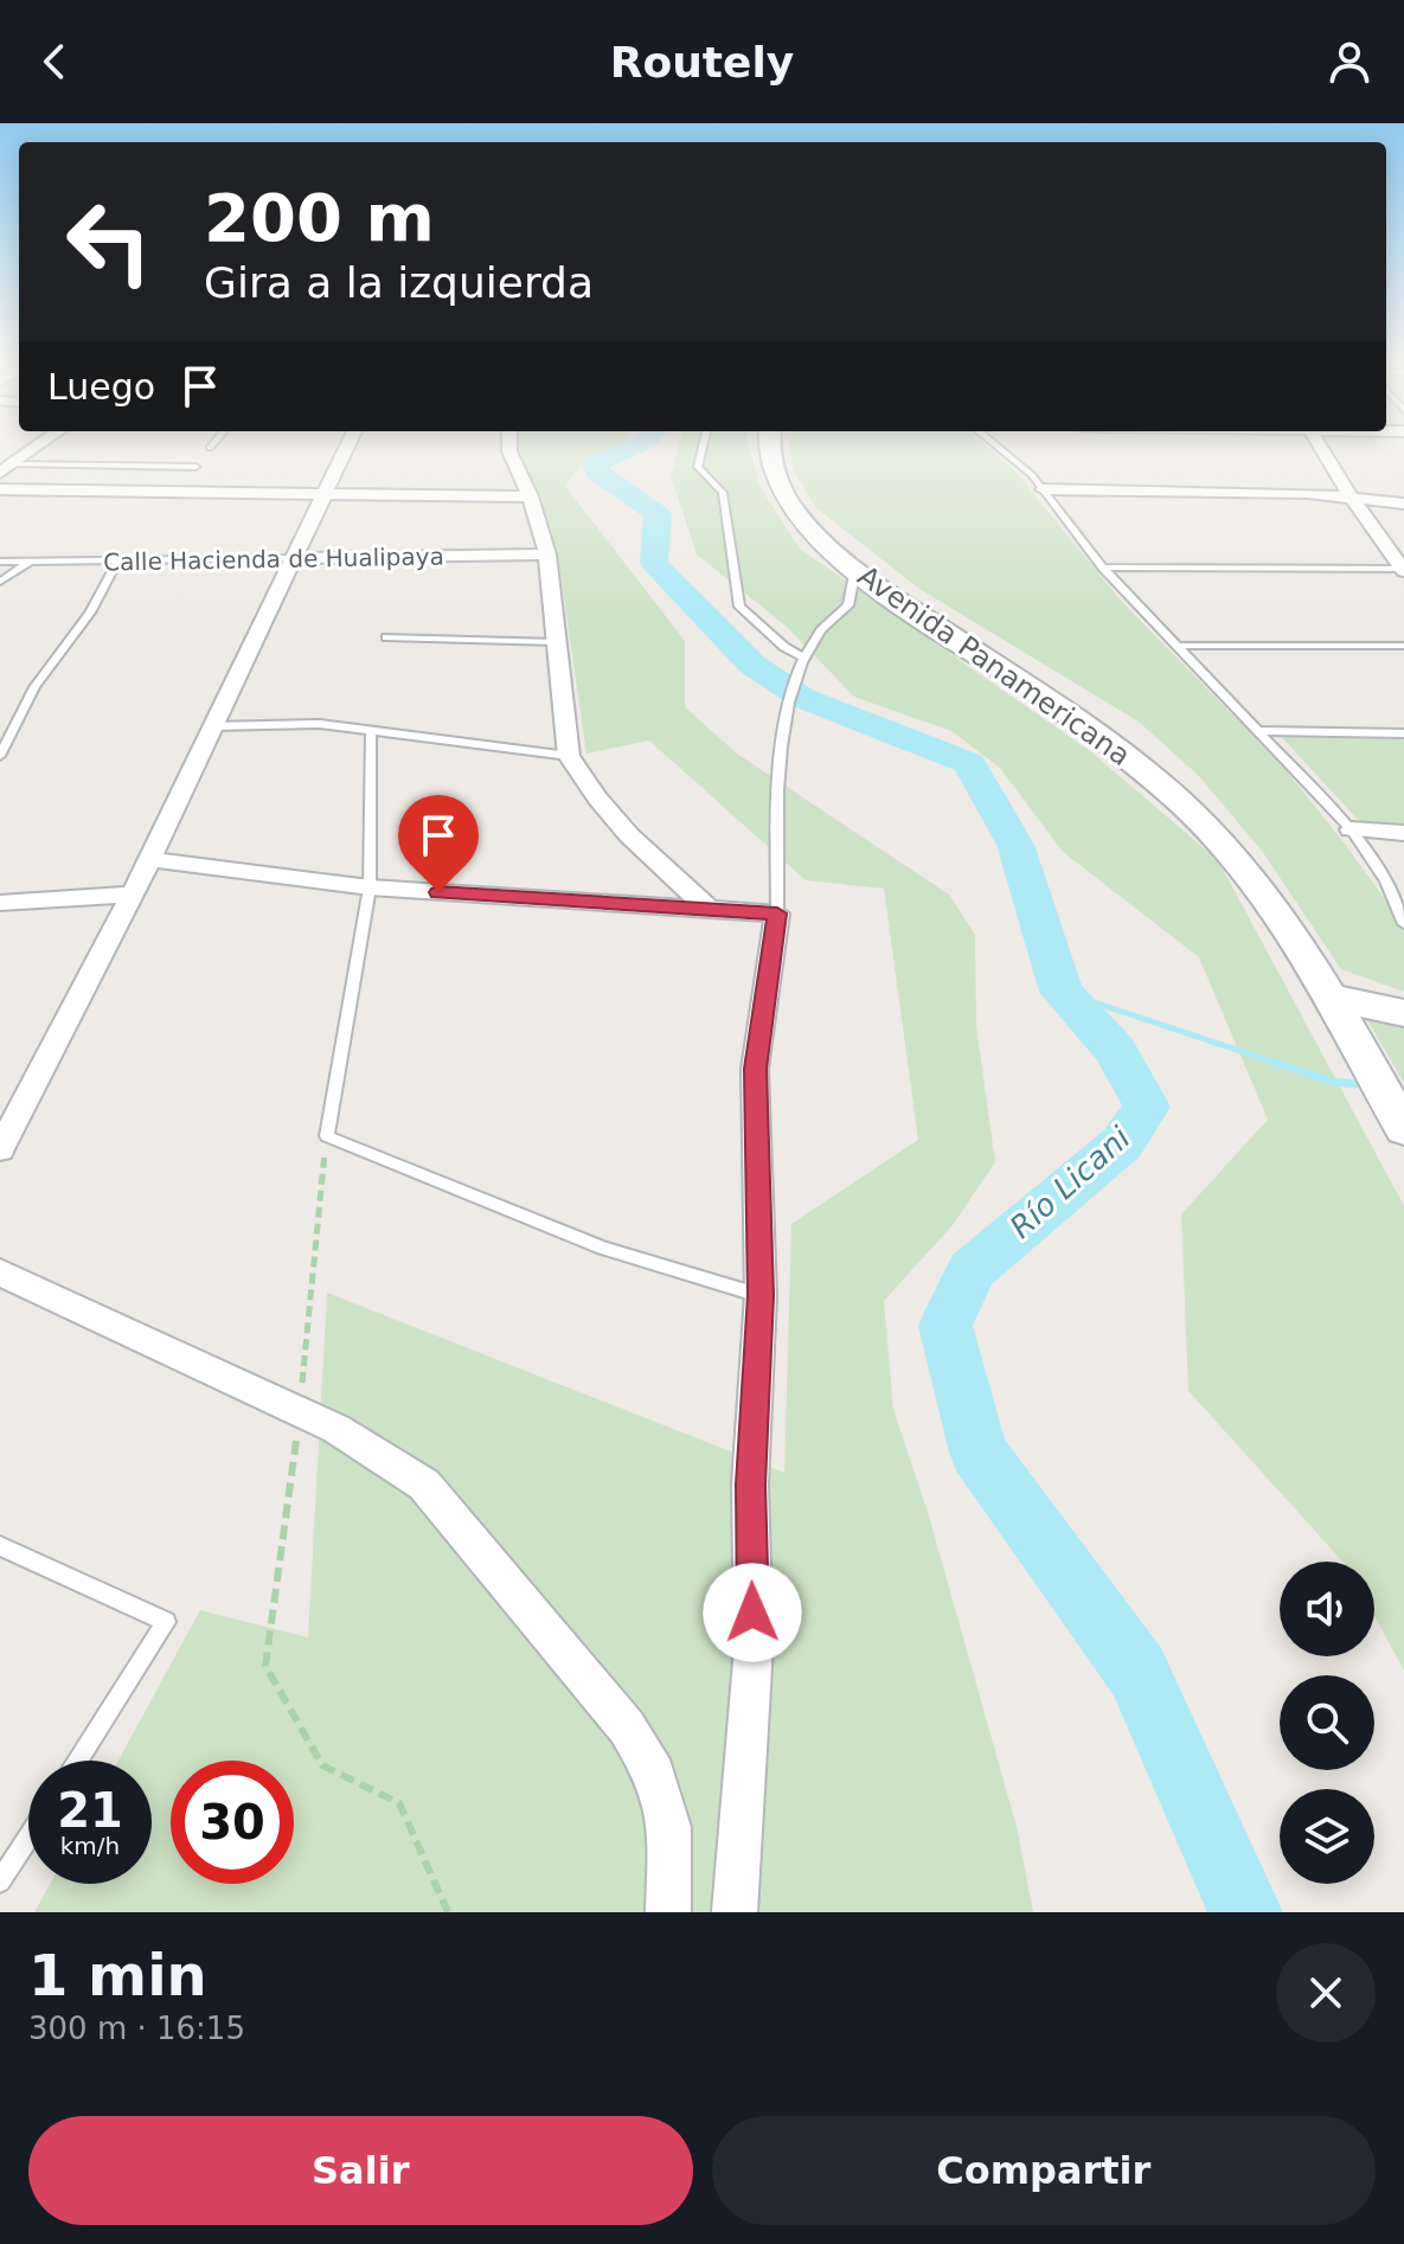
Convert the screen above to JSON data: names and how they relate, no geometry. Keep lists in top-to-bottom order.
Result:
{
  "streets": {
    "main road": ["Avenida Panamericana"],
    "street": ["Calle Hacienda de Hualipaya"]
  },
  "water": ["Río Licani"],
  "page": {
    "header": "Routely",
    "turn": ["200 m", "Gira a la izquierda"],
    "then": "Luego",
    "speed": "21 km/h",
    "limit": "30",
    "heading": ["1 min", "300 m · 16:15"],
    "buttons": ["Salir", "Compartir"]
  }
}
